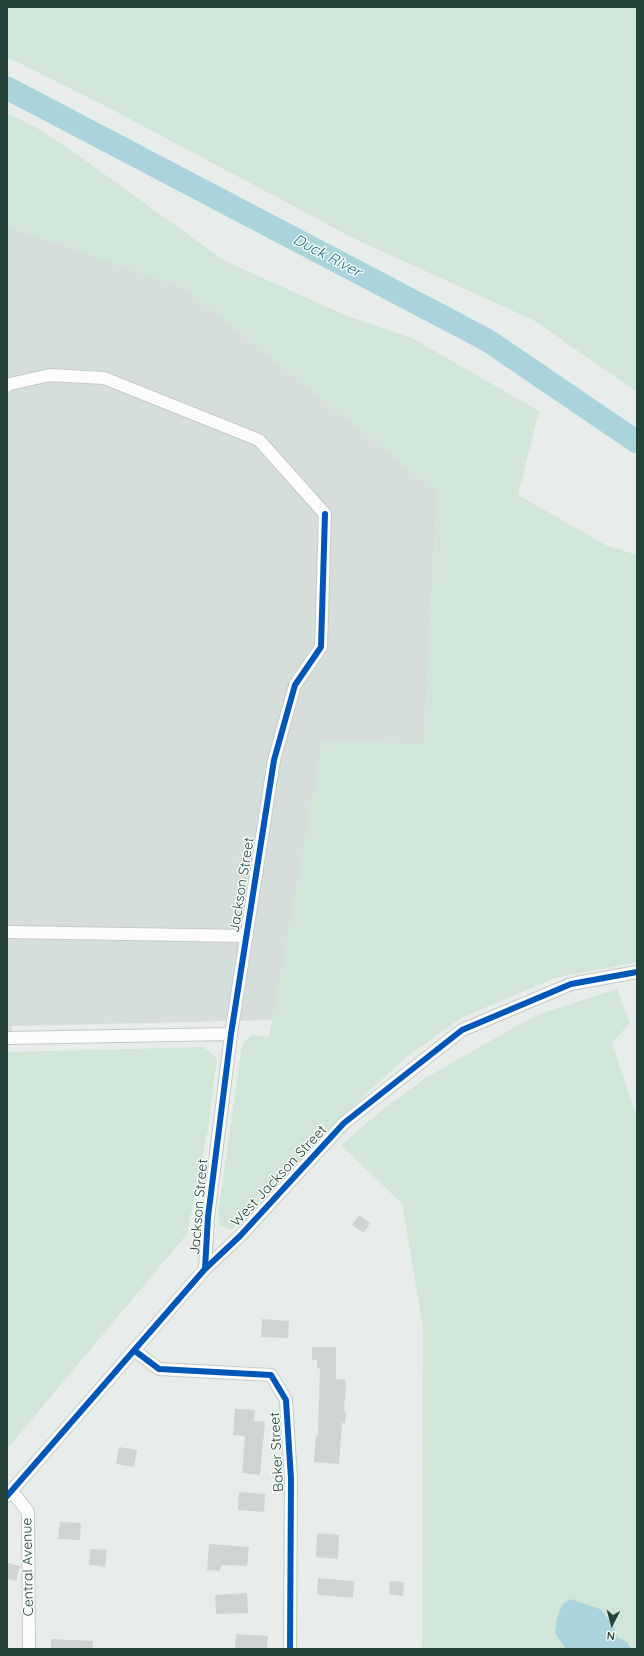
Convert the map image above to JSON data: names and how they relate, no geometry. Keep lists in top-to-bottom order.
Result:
{
  "streets": {
    "street": [
      "Jackson Street",
      "West Jackson Street",
      "Baker Street",
      "Central Avenue"
    ]
  },
  "crossings": [
    ["Jackson Street", "West Jackson Street"],
    ["West Jackson Street", "Baker Street"],
    ["West Jackson Street", "Central Avenue"]
  ],
  "water": ["Duck River"],
  "north": "bottom"
}
